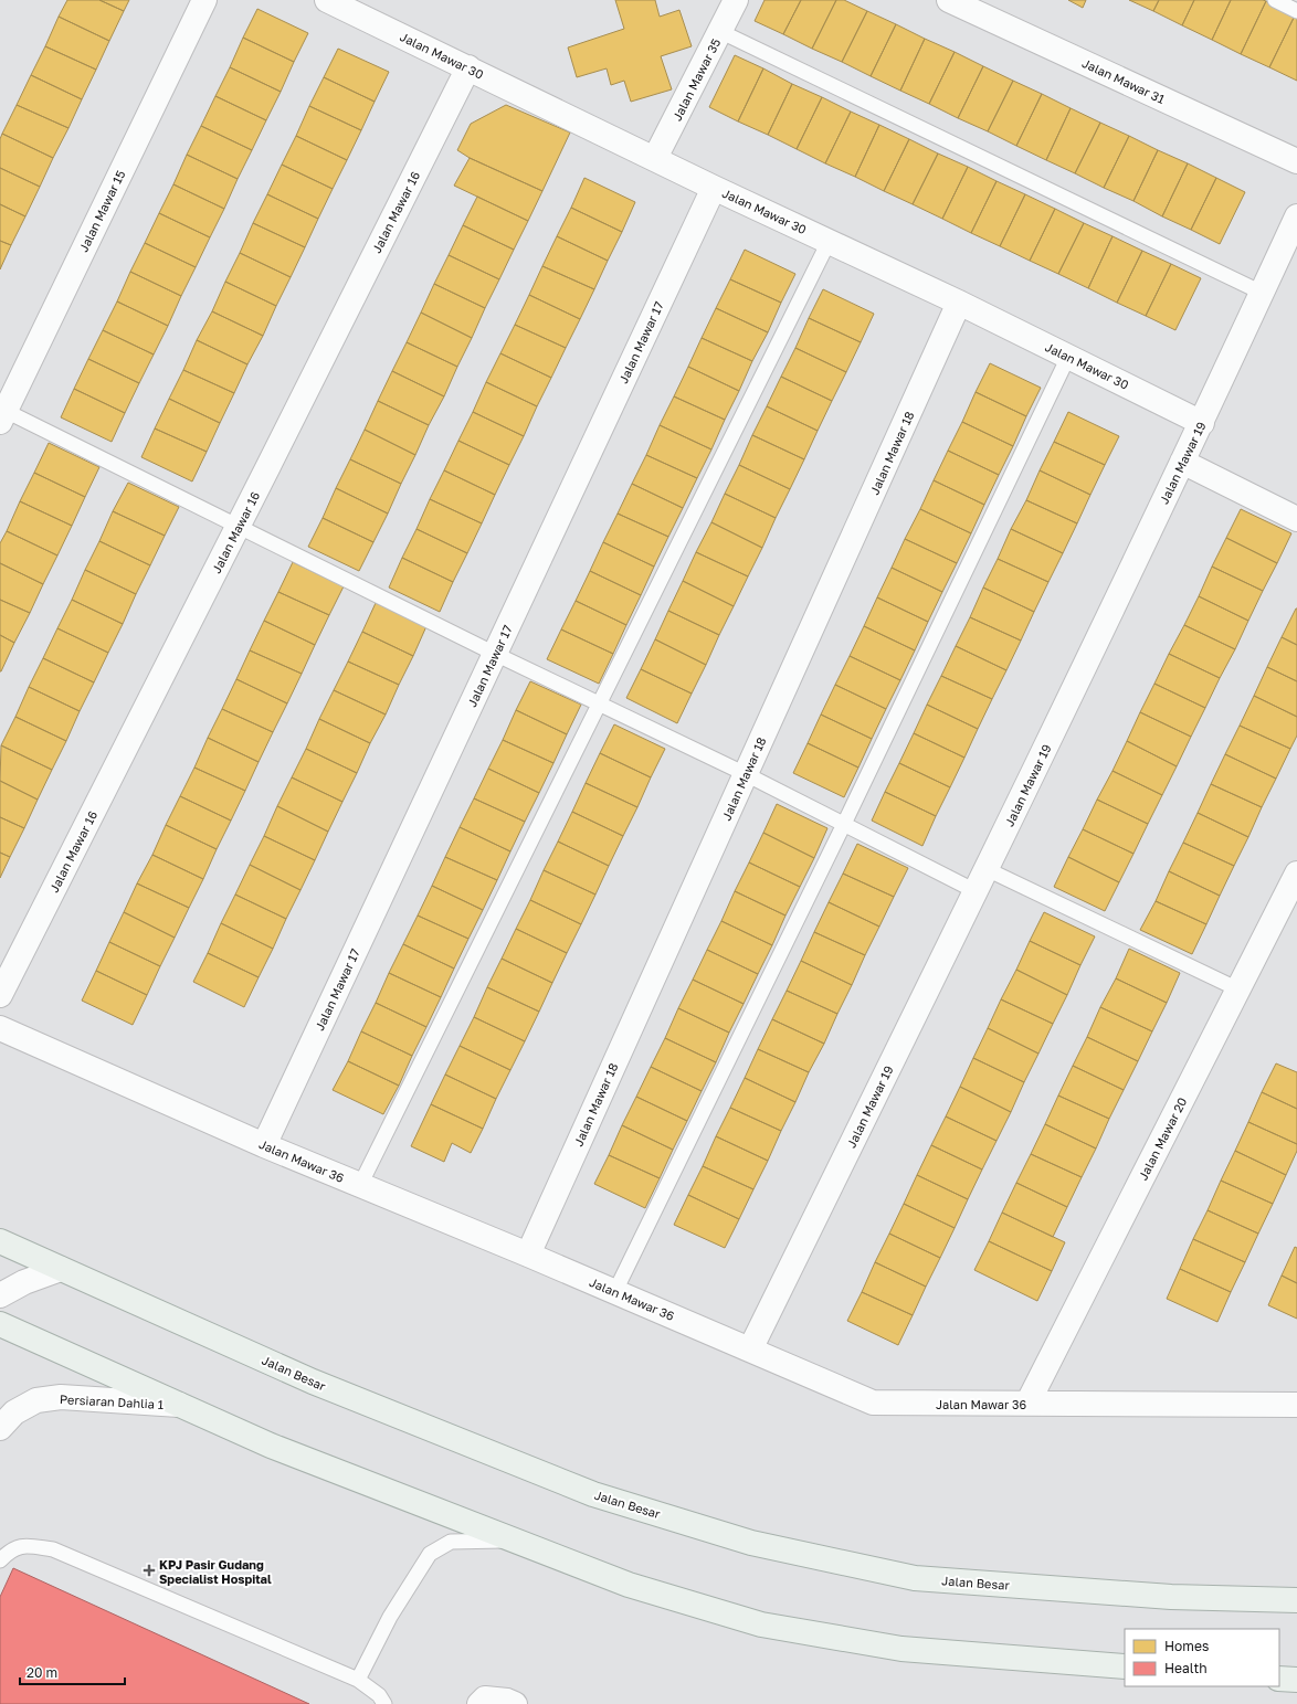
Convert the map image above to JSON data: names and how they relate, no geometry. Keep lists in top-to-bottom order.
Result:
{
  "streets": {
    "main road": ["Jalan Besar"],
    "street": [
      "Jalan Mawar 30",
      "Jalan Mawar 35",
      "Jalan Mawar 31",
      "Jalan Mawar 15",
      "Jalan Mawar 16",
      "Jalan Mawar 17",
      "Jalan Mawar 18",
      "Jalan Mawar 19",
      "Jalan Mawar 20",
      "Jalan Mawar 36",
      "Persiaran Dahlia 1"
    ]
  },
  "crossings": [
    ["Jalan Mawar 30", "Jalan Mawar 35"],
    ["Jalan Mawar 30", "Jalan Mawar 16"],
    ["Jalan Mawar 30", "Jalan Mawar 17"],
    ["Jalan Mawar 30", "Jalan Mawar 18"],
    ["Jalan Mawar 30", "Jalan Mawar 19"],
    ["Jalan Mawar 17", "Jalan Mawar 36"],
    ["Jalan Mawar 18", "Jalan Mawar 36"],
    ["Jalan Mawar 19", "Jalan Mawar 36"],
    ["Jalan Mawar 20", "Jalan Mawar 36"]
  ],
  "places": {
    "health": ["KPJ Pasir Gudang Specialist Hospital"]
  },
  "legend": ["Homes", "Health"],
  "scale_bar": "20 m"
}
